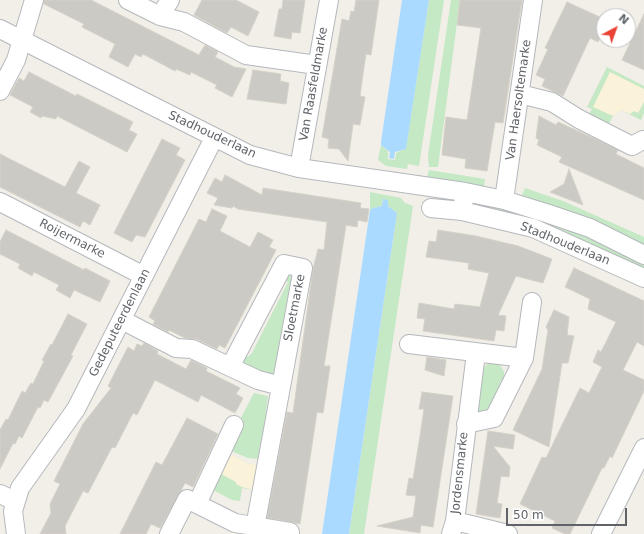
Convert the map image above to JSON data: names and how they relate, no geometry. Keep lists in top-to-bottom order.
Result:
{
  "streets": {
    "street": [
      "Van Raasfeldmarke",
      "Van Haersoltemarke",
      "Stadhouderlaan",
      "Roijermarke",
      "Sloetmarke",
      "Gedeputeerdenlaan",
      "Jordensmarke"
    ]
  },
  "crossings": [
    ["Van Raasfeldmarke", "Stadhouderlaan"],
    ["Van Haersoltemarke", "Stadhouderlaan"],
    ["Stadhouderlaan", "Gedeputeerdenlaan"],
    ["Roijermarke", "Gedeputeerdenlaan"]
  ],
  "scale_bar": "50 m",
  "north": "top right"
}
